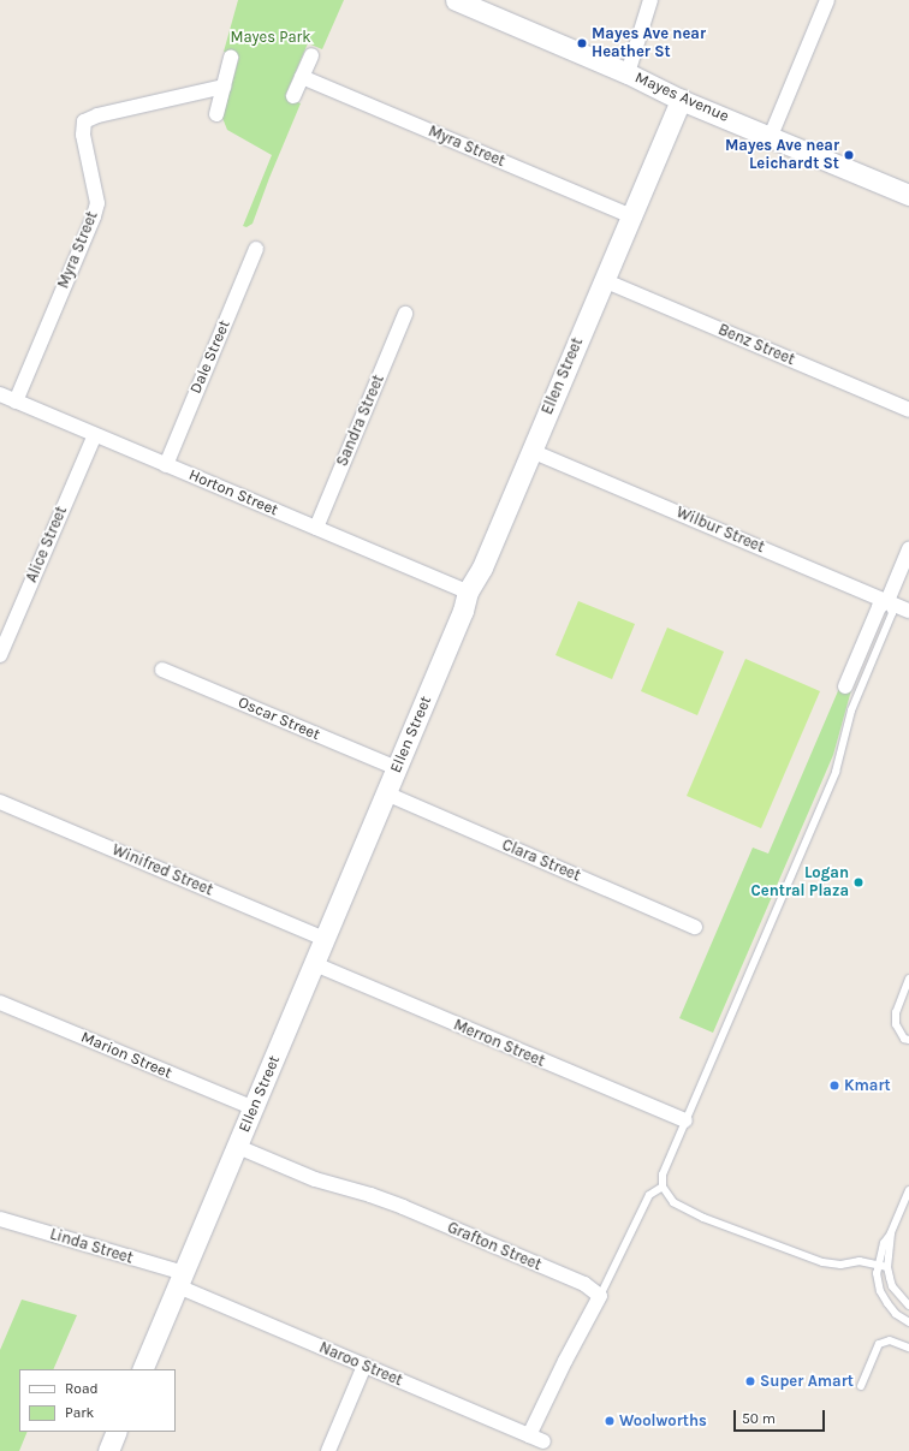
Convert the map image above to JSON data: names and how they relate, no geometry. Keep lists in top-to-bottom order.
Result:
{
  "streets": {
    "street": [
      "Mayes Avenue",
      "Myra Street",
      "Benz Street",
      "Dale Street",
      "Ellen Street",
      "Sandra Street",
      "Horton Street",
      "Wilbur Street",
      "Alice Street",
      "Oscar Street",
      "Clara Street",
      "Winifred Street",
      "Merron Street",
      "Marion Street",
      "Linda Street",
      "Grafton Street",
      "Naroo Street"
    ]
  },
  "crossings": [
    ["Mayes Avenue", "Ellen Street"],
    ["Myra Street", "Ellen Street"],
    ["Myra Street", "Horton Street"],
    ["Benz Street", "Ellen Street"],
    ["Dale Street", "Horton Street"],
    ["Ellen Street", "Horton Street"],
    ["Ellen Street", "Wilbur Street"],
    ["Ellen Street", "Oscar Street"],
    ["Ellen Street", "Clara Street"],
    ["Ellen Street", "Winifred Street"],
    ["Ellen Street", "Merron Street"],
    ["Ellen Street", "Marion Street"],
    ["Ellen Street", "Linda Street"],
    ["Ellen Street", "Grafton Street"],
    ["Ellen Street", "Naroo Street"],
    ["Sandra Street", "Horton Street"],
    ["Horton Street", "Alice Street"],
    ["Linda Street", "Naroo Street"]
  ],
  "parks": ["Mayes Park"],
  "places": [
    "Mayes Ave near Heather St",
    "Mayes Ave near Leichardt St",
    "Logan Central Plaza",
    "Kmart",
    "Super Amart",
    "Woolworths"
  ],
  "legend": ["Road", "Park"],
  "scale_bar": "50 m"
}
